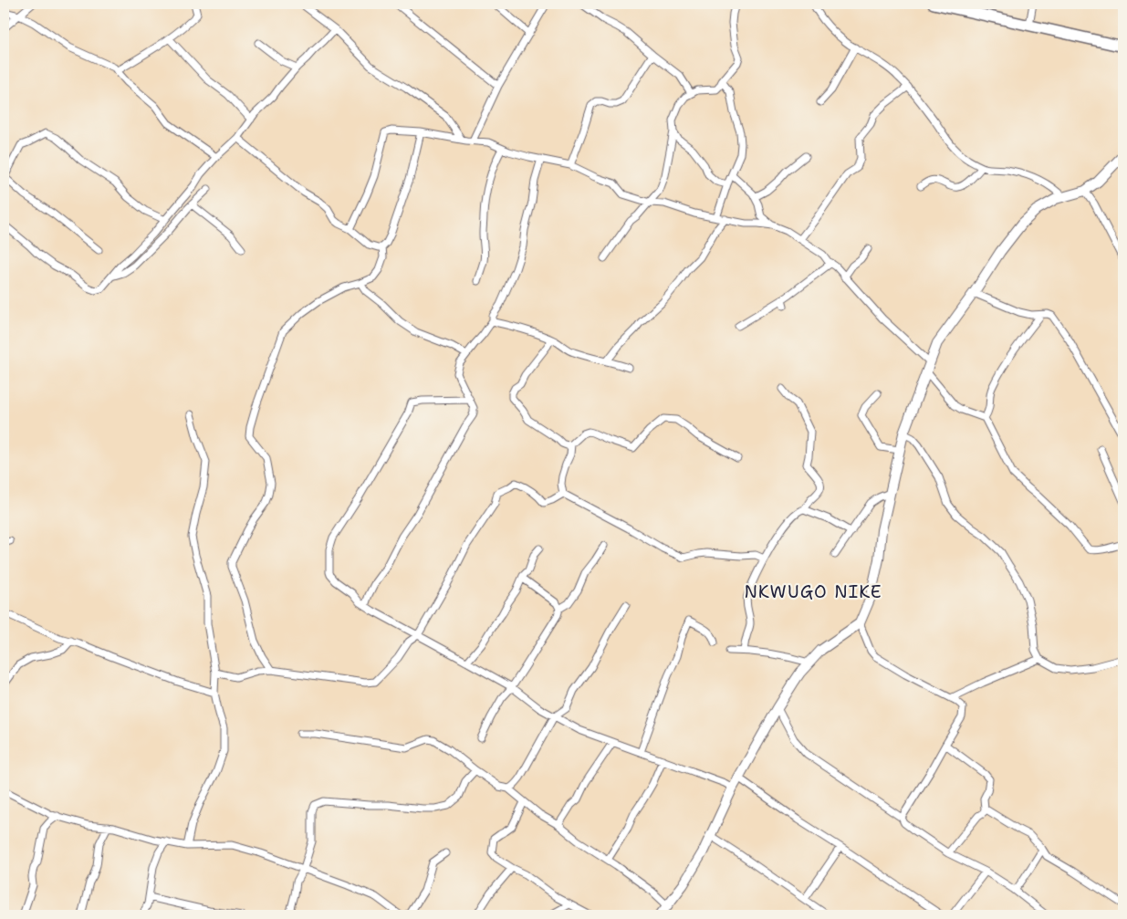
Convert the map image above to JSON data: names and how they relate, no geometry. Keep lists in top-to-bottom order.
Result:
{
  "districts": ["NKWUGO NIKE"]
}
